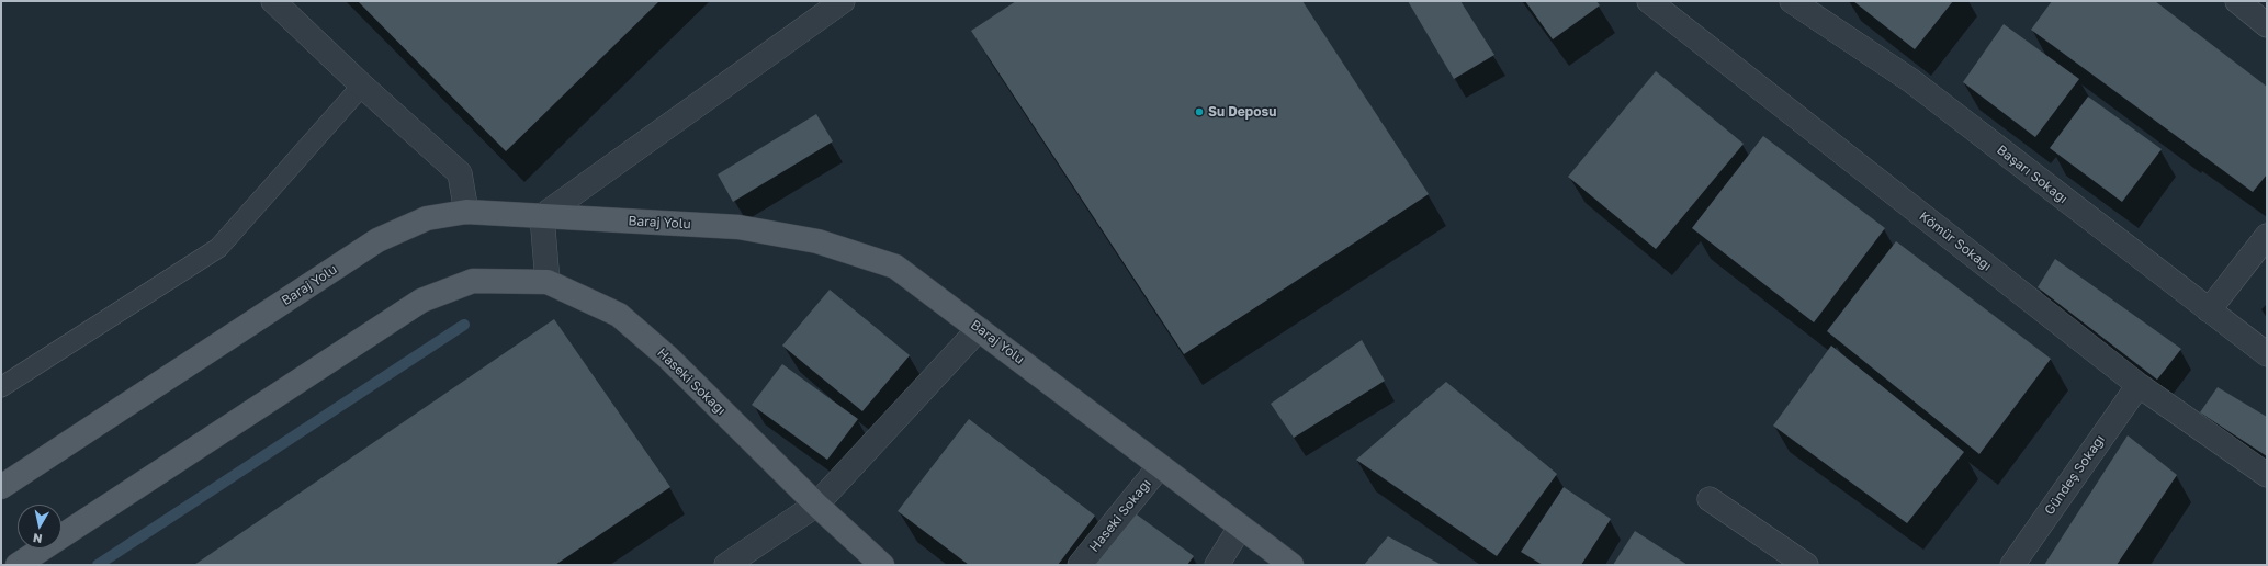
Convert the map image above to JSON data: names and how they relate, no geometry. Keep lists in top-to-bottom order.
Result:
{
  "streets": {
    "main road": ["Baraj Yolu", "Haseki Sokağı"],
    "street": ["Başarı Sokağı", "Kömür Sokağı", "Gündeş Sokağı"]
  },
  "crossings": [
    ["Baraj Yolu", "Haseki Sokağı"],
    ["Kömür Sokağı", "Gündeş Sokağı"]
  ],
  "places": ["Su Deposu"],
  "north": "bottom"
}
